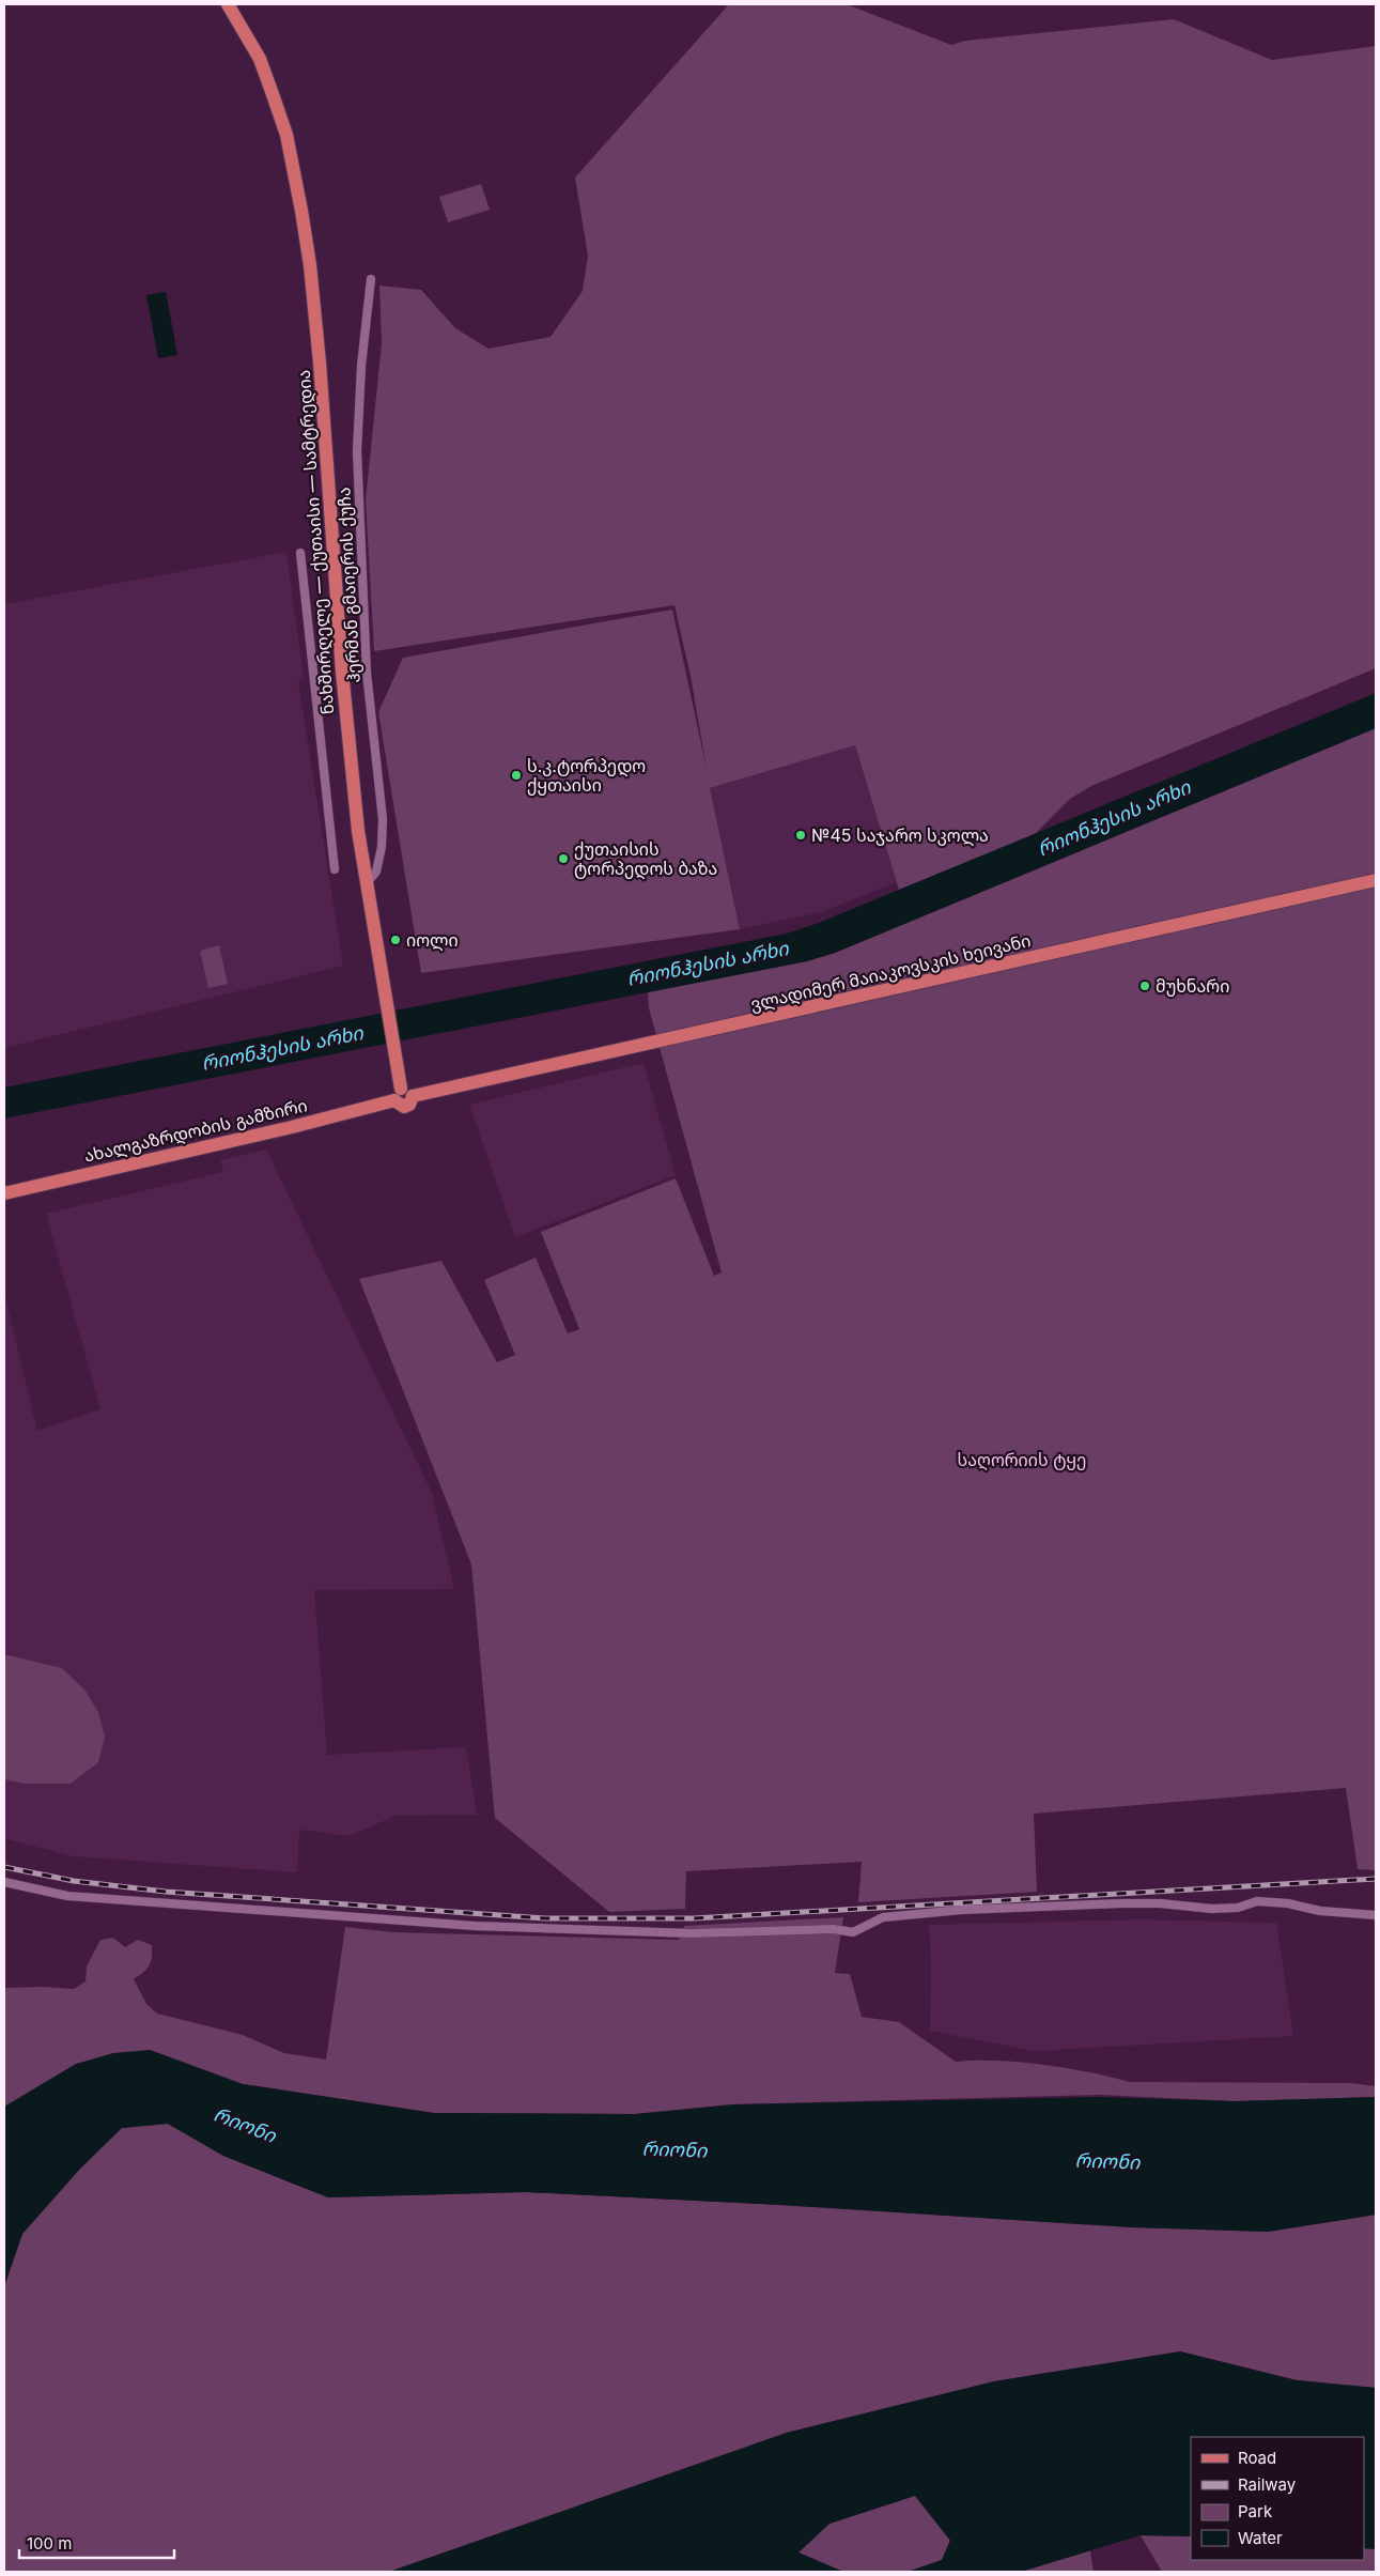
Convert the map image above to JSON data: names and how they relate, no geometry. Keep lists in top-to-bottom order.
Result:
{
  "streets": {
    "main road": ["ნახშირღელე — ქუთაისი — სამტრედია", "ვლადიმერ მაიაკოვსკის ხეივანი", "ახალგაზრდობის გამზირი"],
    "street": ["ჰერმან გმაიერის ქუჩა"]
  },
  "crossings": [
    ["ნახშირღელე — ქუთაისი — სამტრედია", "ჰერმან გმაიერის ქუჩა"],
    ["ნახშირღელე — ქუთაისი — სამტრედია", "ვლადიმერ მაიაკოვსკის ხეივანი"],
    ["ნახშირღელე — ქუთაისი — სამტრედია", "ახალგაზრდობის გამზირი"],
    ["ვლადიმერ მაიაკოვსკის ხეივანი", "ახალგაზრდობის გამზირი"]
  ],
  "water": ["რიონჰესის არხი", "რიონი"],
  "parks": ["საღორიის ტყე"],
  "places": [
    "ს.კ.ტორპედო ქყთაისი",
    "№45 საჯარო სკოლა",
    "ქუთაისის ტორპედოს ბაზა",
    "იოლი",
    "მუხნარი"
  ],
  "legend": [
    "Road",
    "Railway",
    "Park",
    "Water"
  ],
  "scale_bar": "100 m"
}
